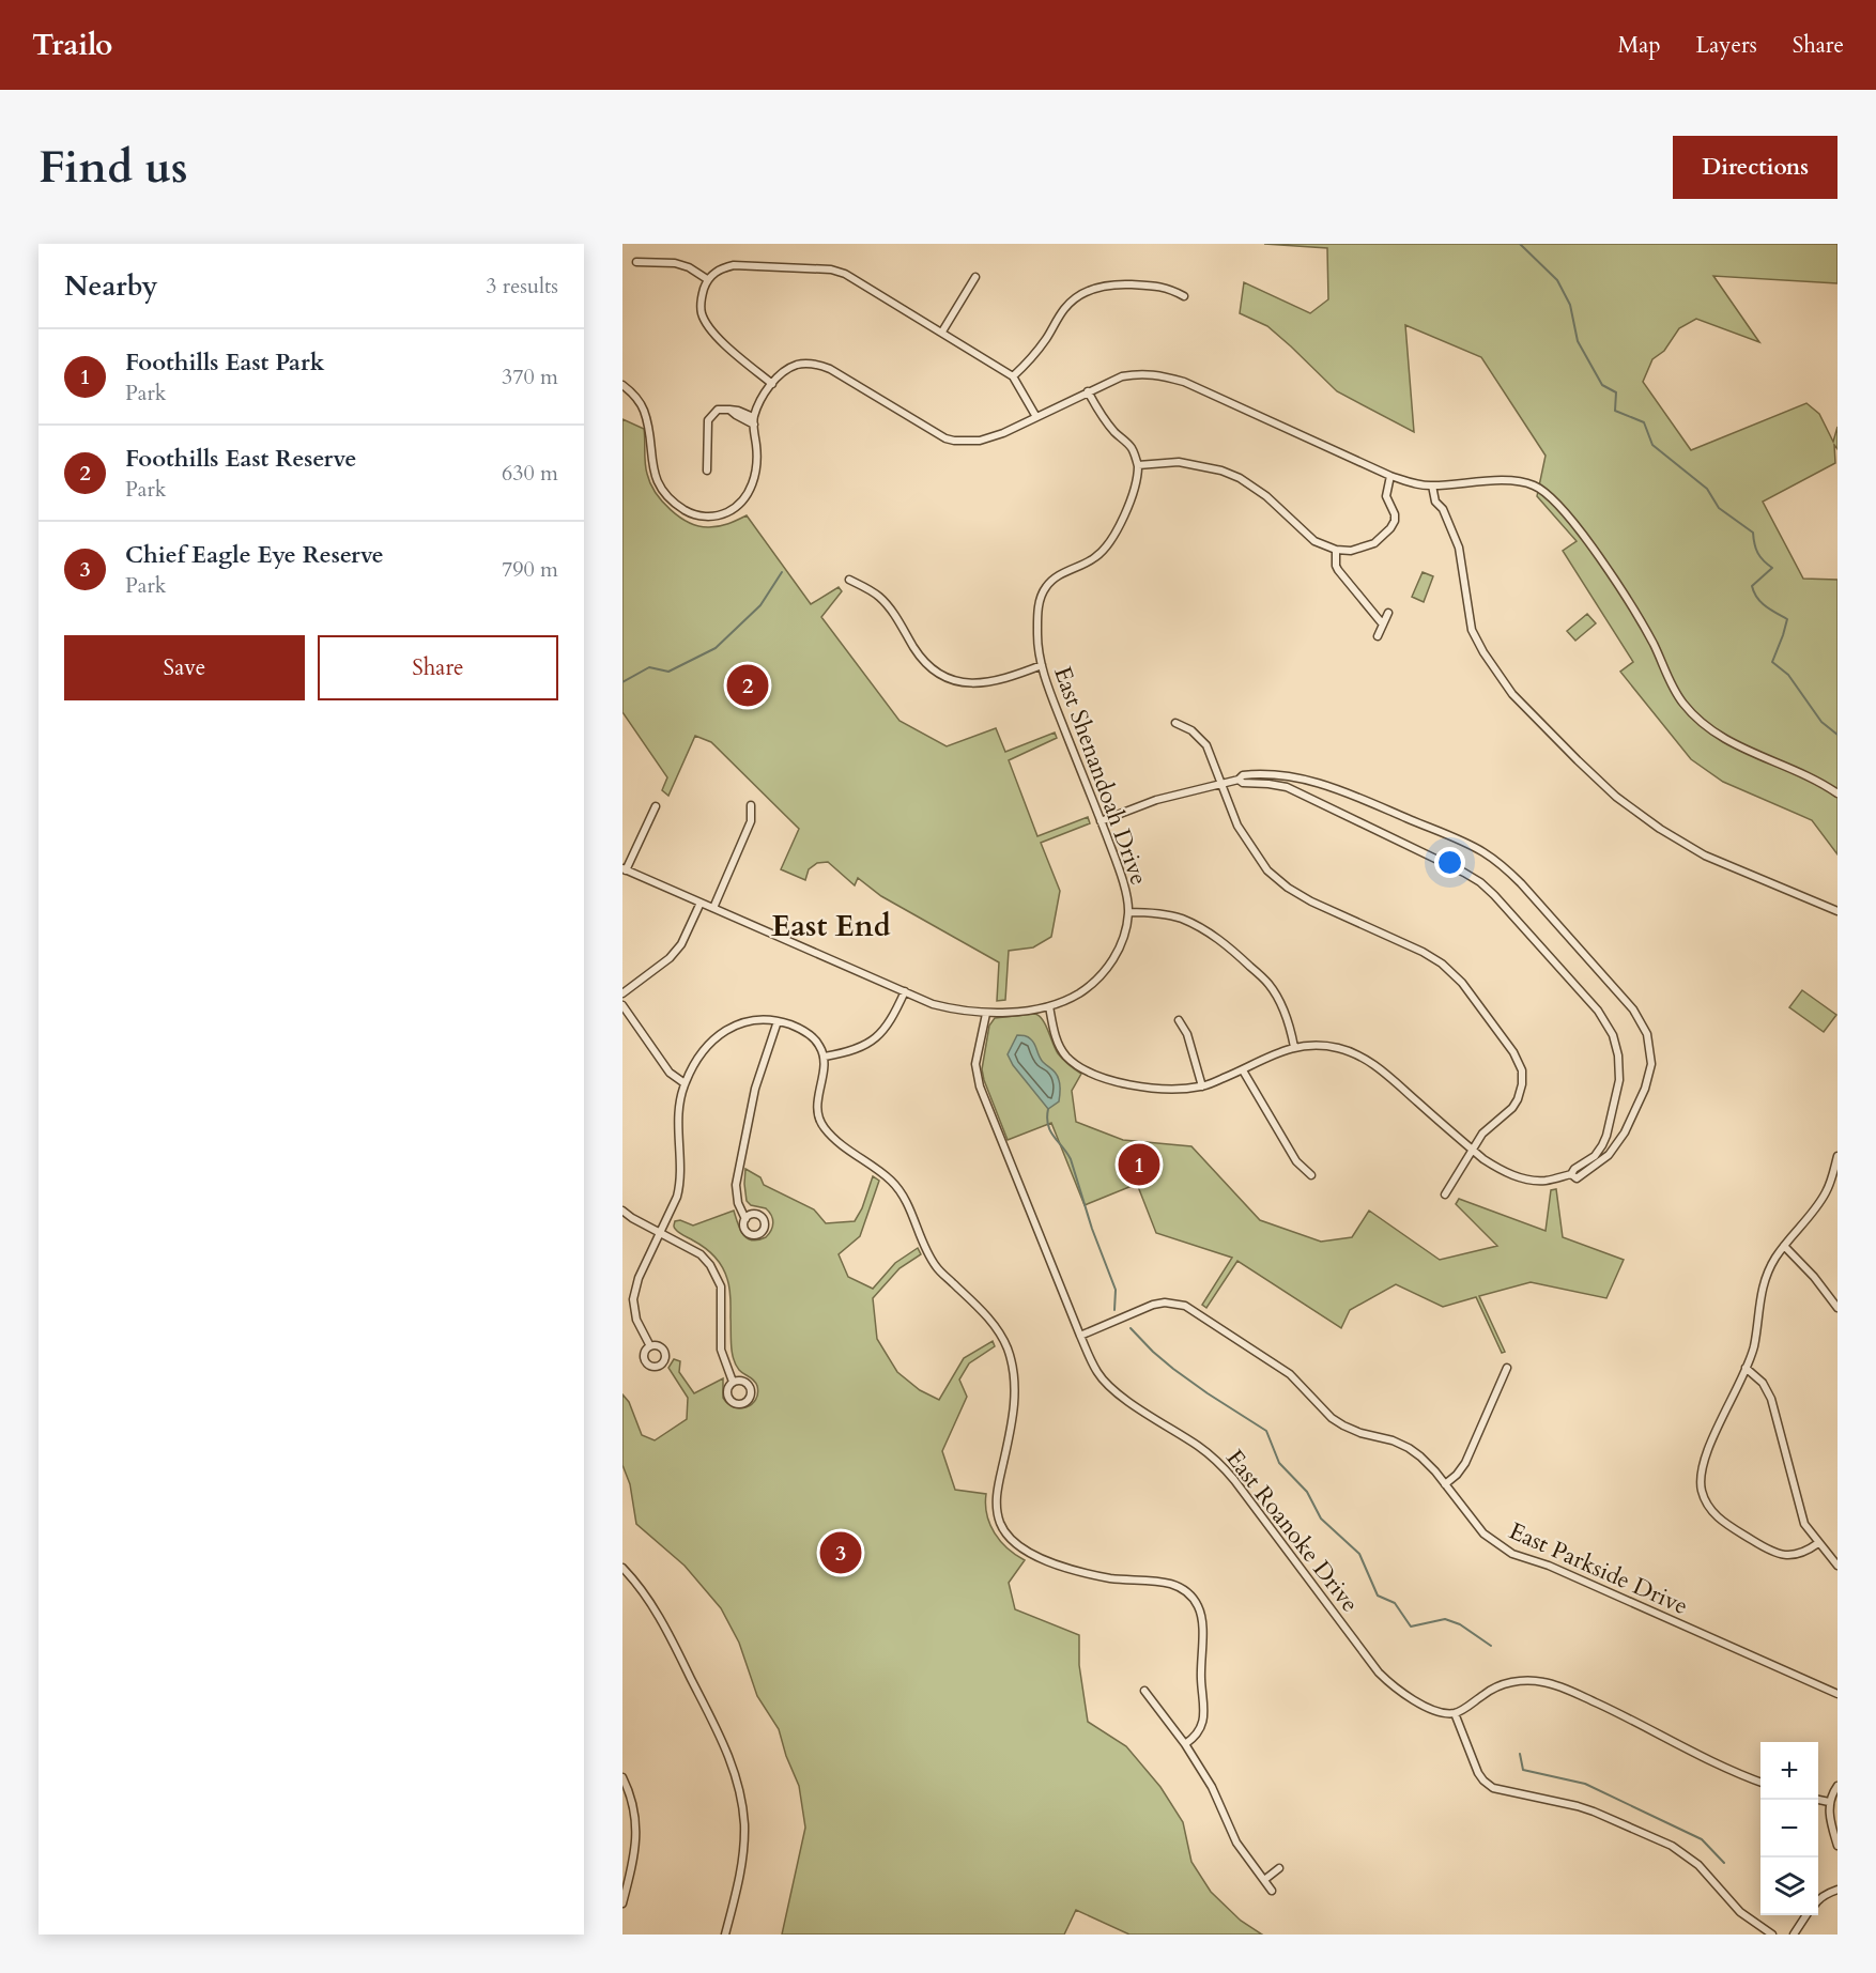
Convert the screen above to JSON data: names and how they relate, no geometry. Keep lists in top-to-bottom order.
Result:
{
  "streets": {
    "street": ["East Shenandoah Drive", "East Roanoke Drive", "East Parkside Drive"]
  },
  "crossings": [
    ["East Shenandoah Drive", "East Roanoke Drive"],
    ["East Roanoke Drive", "East Parkside Drive"]
  ],
  "districts": ["East End"],
  "page": {
    "header": "Trailo",
    "nav": ["Map", "Layers", "Share"],
    "buttons": [
      "Directions",
      ["Save", "Share"]
    ],
    "title": "Find us",
    "heading": ["Nearby", "3 results"],
    "list": [
      {
        "mark": "1",
        "name": "Foothills East Park",
        "note": "Park",
        "value": "370 m"
      },
      {
        "mark": "2",
        "name": "Foothills East Reserve",
        "note": "Park",
        "value": "630 m"
      },
      {
        "mark": "3",
        "name": "Chief Eagle Eye Reserve",
        "note": "Park",
        "value": "790 m"
      }
    ],
    "pins": ["2", "1", "3"],
    "map_buttons": ["+", "−"]
  }
}
